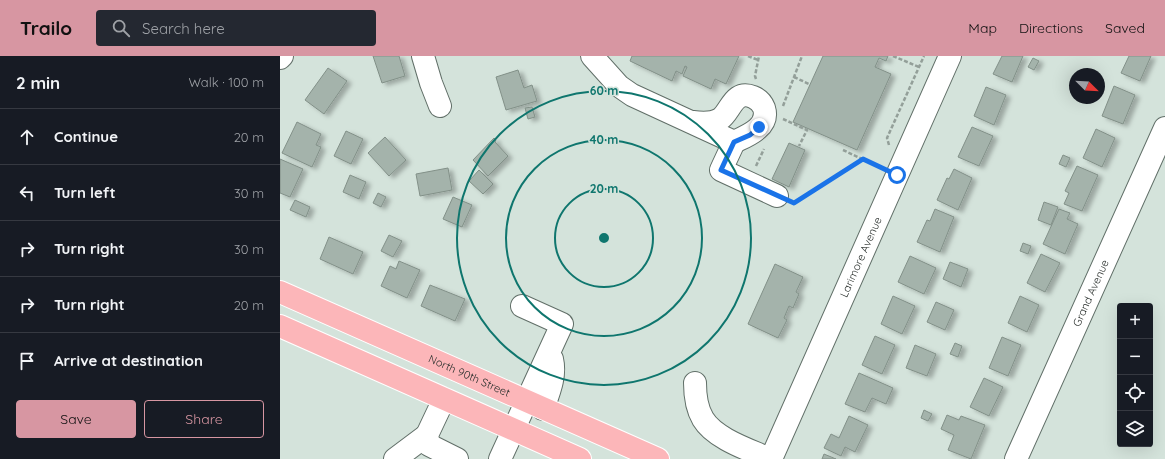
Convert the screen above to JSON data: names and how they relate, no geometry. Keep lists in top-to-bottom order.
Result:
{
  "streets": {
    "main road": ["North 90th Street"],
    "street": ["Larimore Avenue", "Grand Avenue"]
  },
  "north": "bottom right",
  "page": {
    "header": "Trailo",
    "search": "Search here",
    "nav": ["Map", "Directions", "Saved"],
    "heading": ["2 min", "Walk · 100 m"],
    "list": [
      ["Continue", "20 m"],
      ["Turn left", "30 m"],
      ["Turn right", "30 m"],
      ["Turn right", "20 m"],
      "Arrive at destination"
    ],
    "map_buttons": ["+", "−"],
    "buttons": ["Save", "Share"]
  },
  "rings": ["60 m", "40 m", "20 m"]
}
